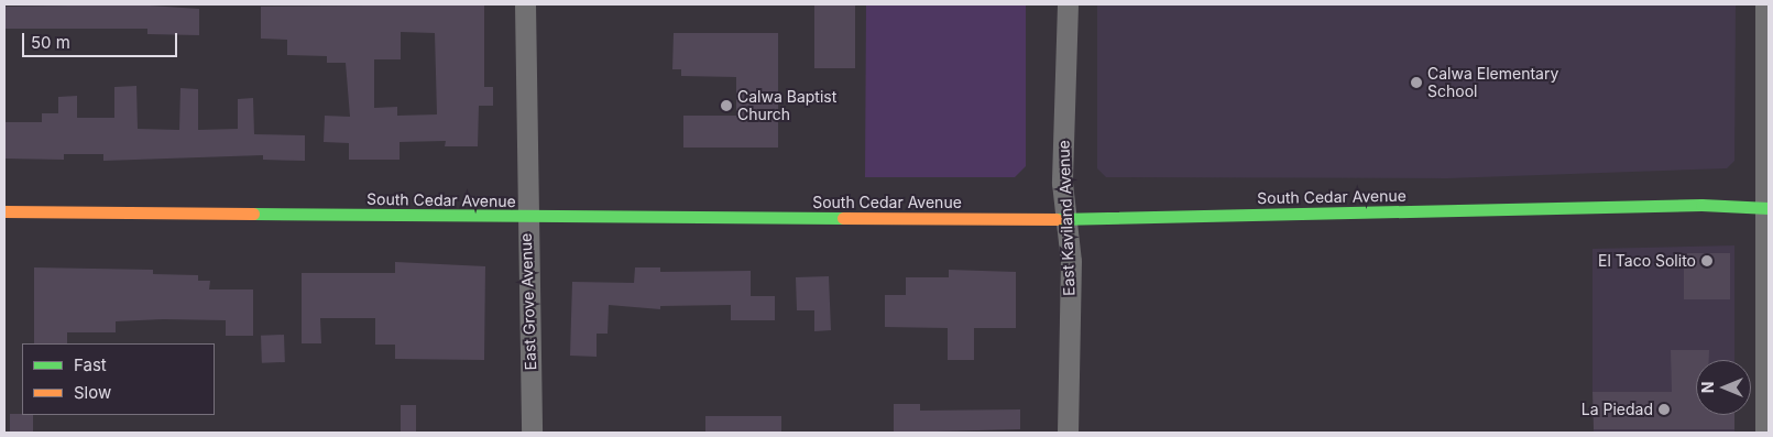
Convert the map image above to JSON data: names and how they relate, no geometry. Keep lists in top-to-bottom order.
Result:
{
  "streets": {
    "main road": ["South Cedar Avenue"],
    "street": ["East Kaviland Avenue", "East Grove Avenue"]
  },
  "crossings": [
    ["South Cedar Avenue", "East Kaviland Avenue"],
    ["South Cedar Avenue", "East Grove Avenue"]
  ],
  "places": [
    "Calwa Elementary School",
    "Calwa Baptist Church",
    "El Taco Solito",
    "La Piedad"
  ],
  "legend": ["Fast", "Slow"],
  "scale_bar": "50 m",
  "north": "left"
}
